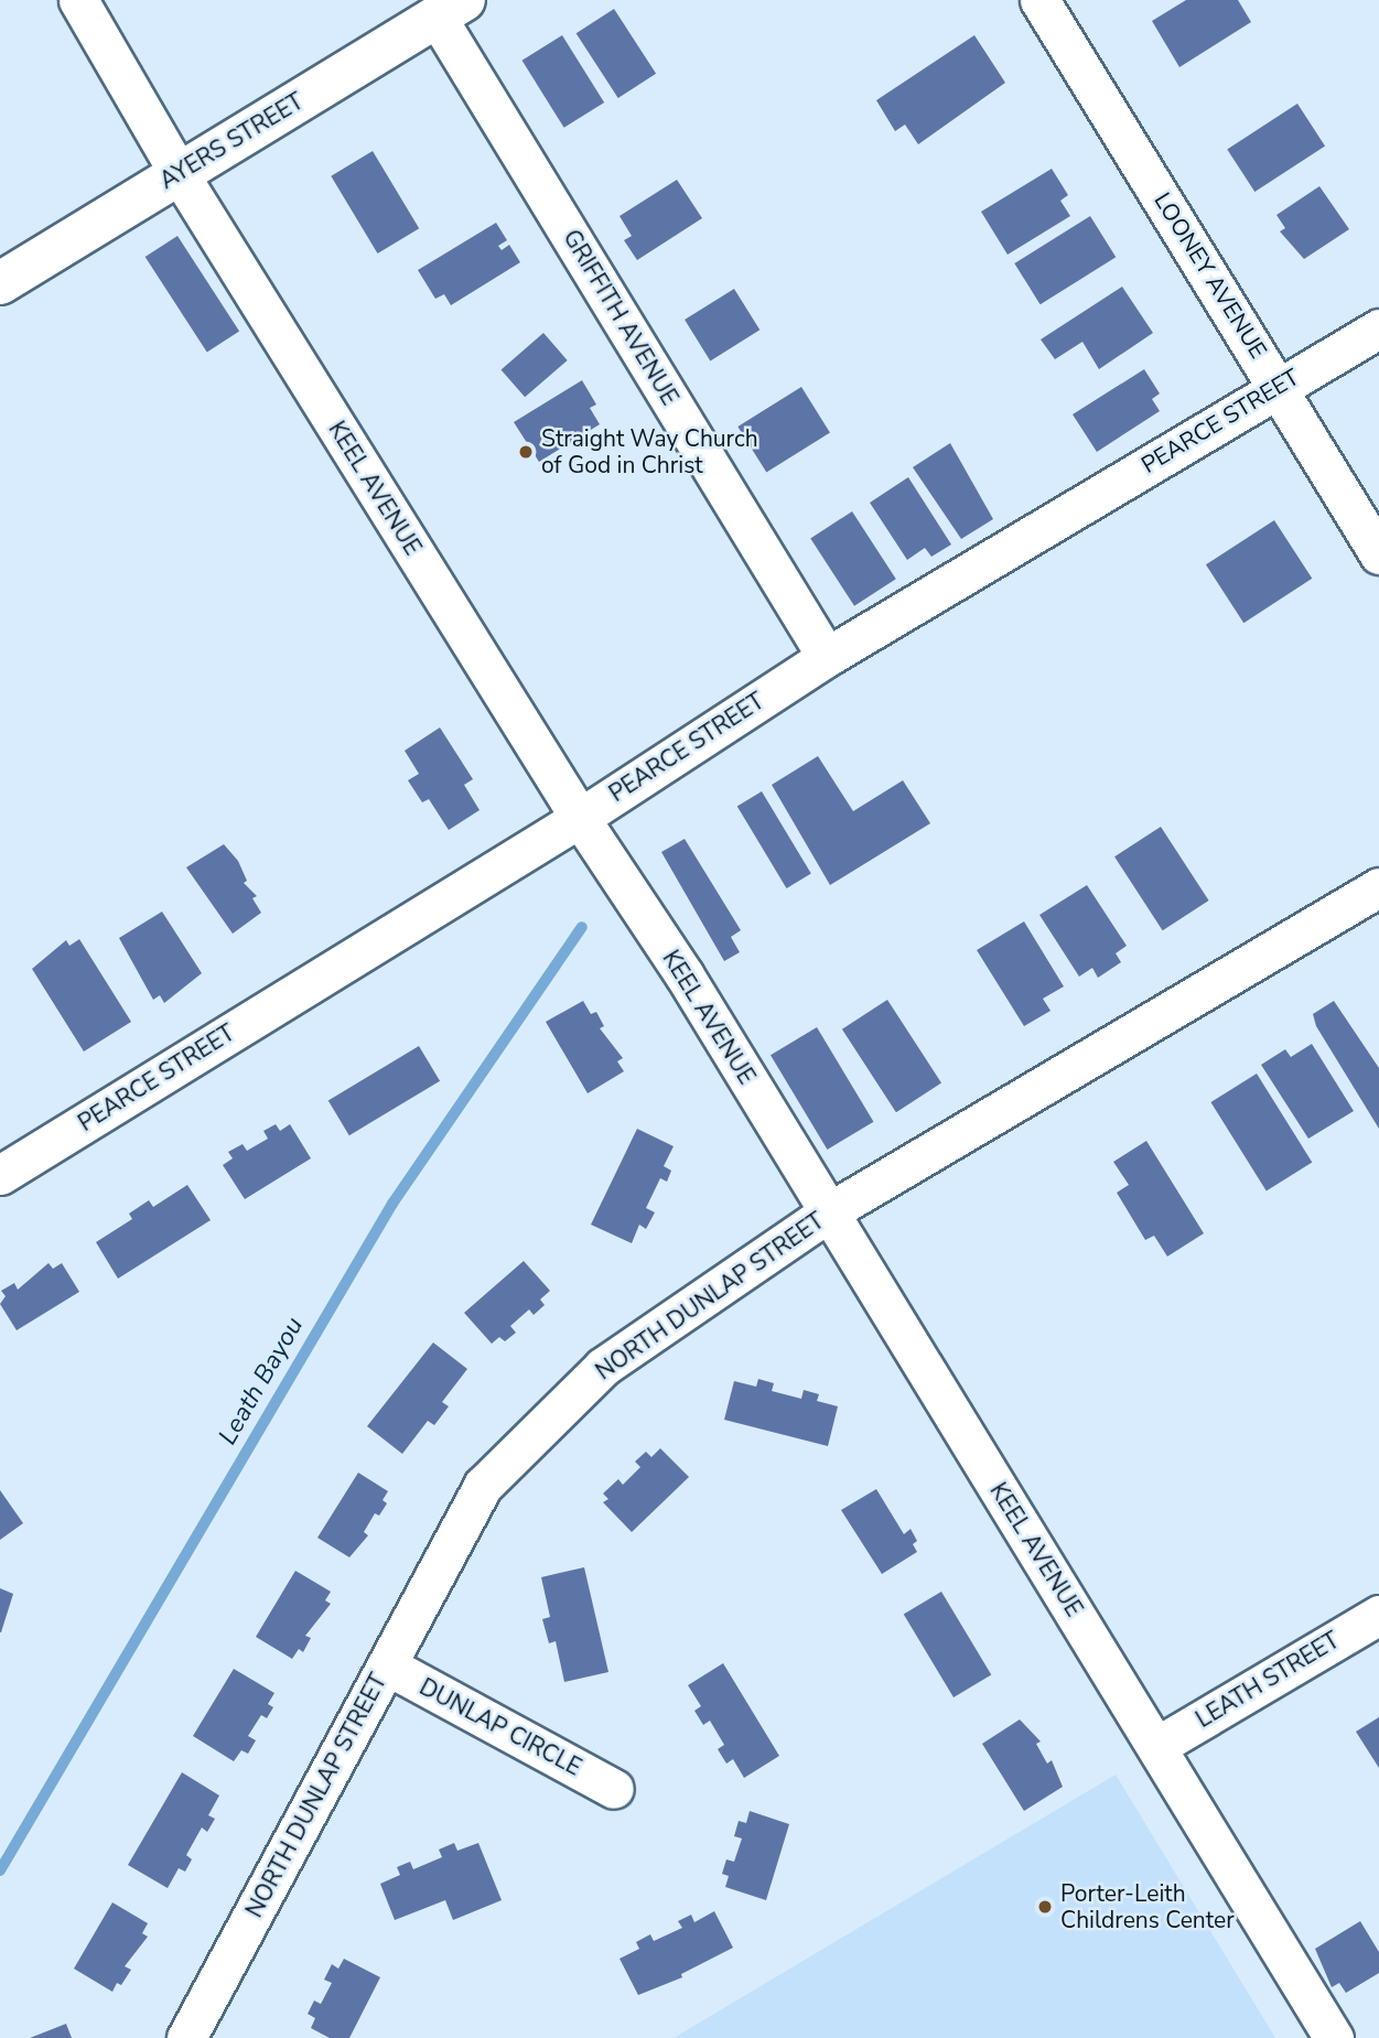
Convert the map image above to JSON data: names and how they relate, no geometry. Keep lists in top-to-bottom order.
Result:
{
  "streets": {
    "street": [
      "AYERS STREET",
      "LOONEY AVENUE",
      "GRIFFITH AVENUE",
      "PEARCE STREET",
      "KEEL AVENUE",
      "NORTH DUNLAP STREET",
      "LEATH STREET",
      "DUNLAP CIRCLE"
    ]
  },
  "crossings": [
    ["AYERS STREET", "GRIFFITH AVENUE"],
    ["AYERS STREET", "KEEL AVENUE"],
    ["LOONEY AVENUE", "PEARCE STREET"],
    ["GRIFFITH AVENUE", "PEARCE STREET"],
    ["PEARCE STREET", "KEEL AVENUE"],
    ["KEEL AVENUE", "NORTH DUNLAP STREET"],
    ["KEEL AVENUE", "LEATH STREET"],
    ["NORTH DUNLAP STREET", "DUNLAP CIRCLE"]
  ],
  "water": ["Leath Bayou"],
  "places": ["Straight Way Church of God in Christ", "Porter-Leith Childrens Center"]
}
